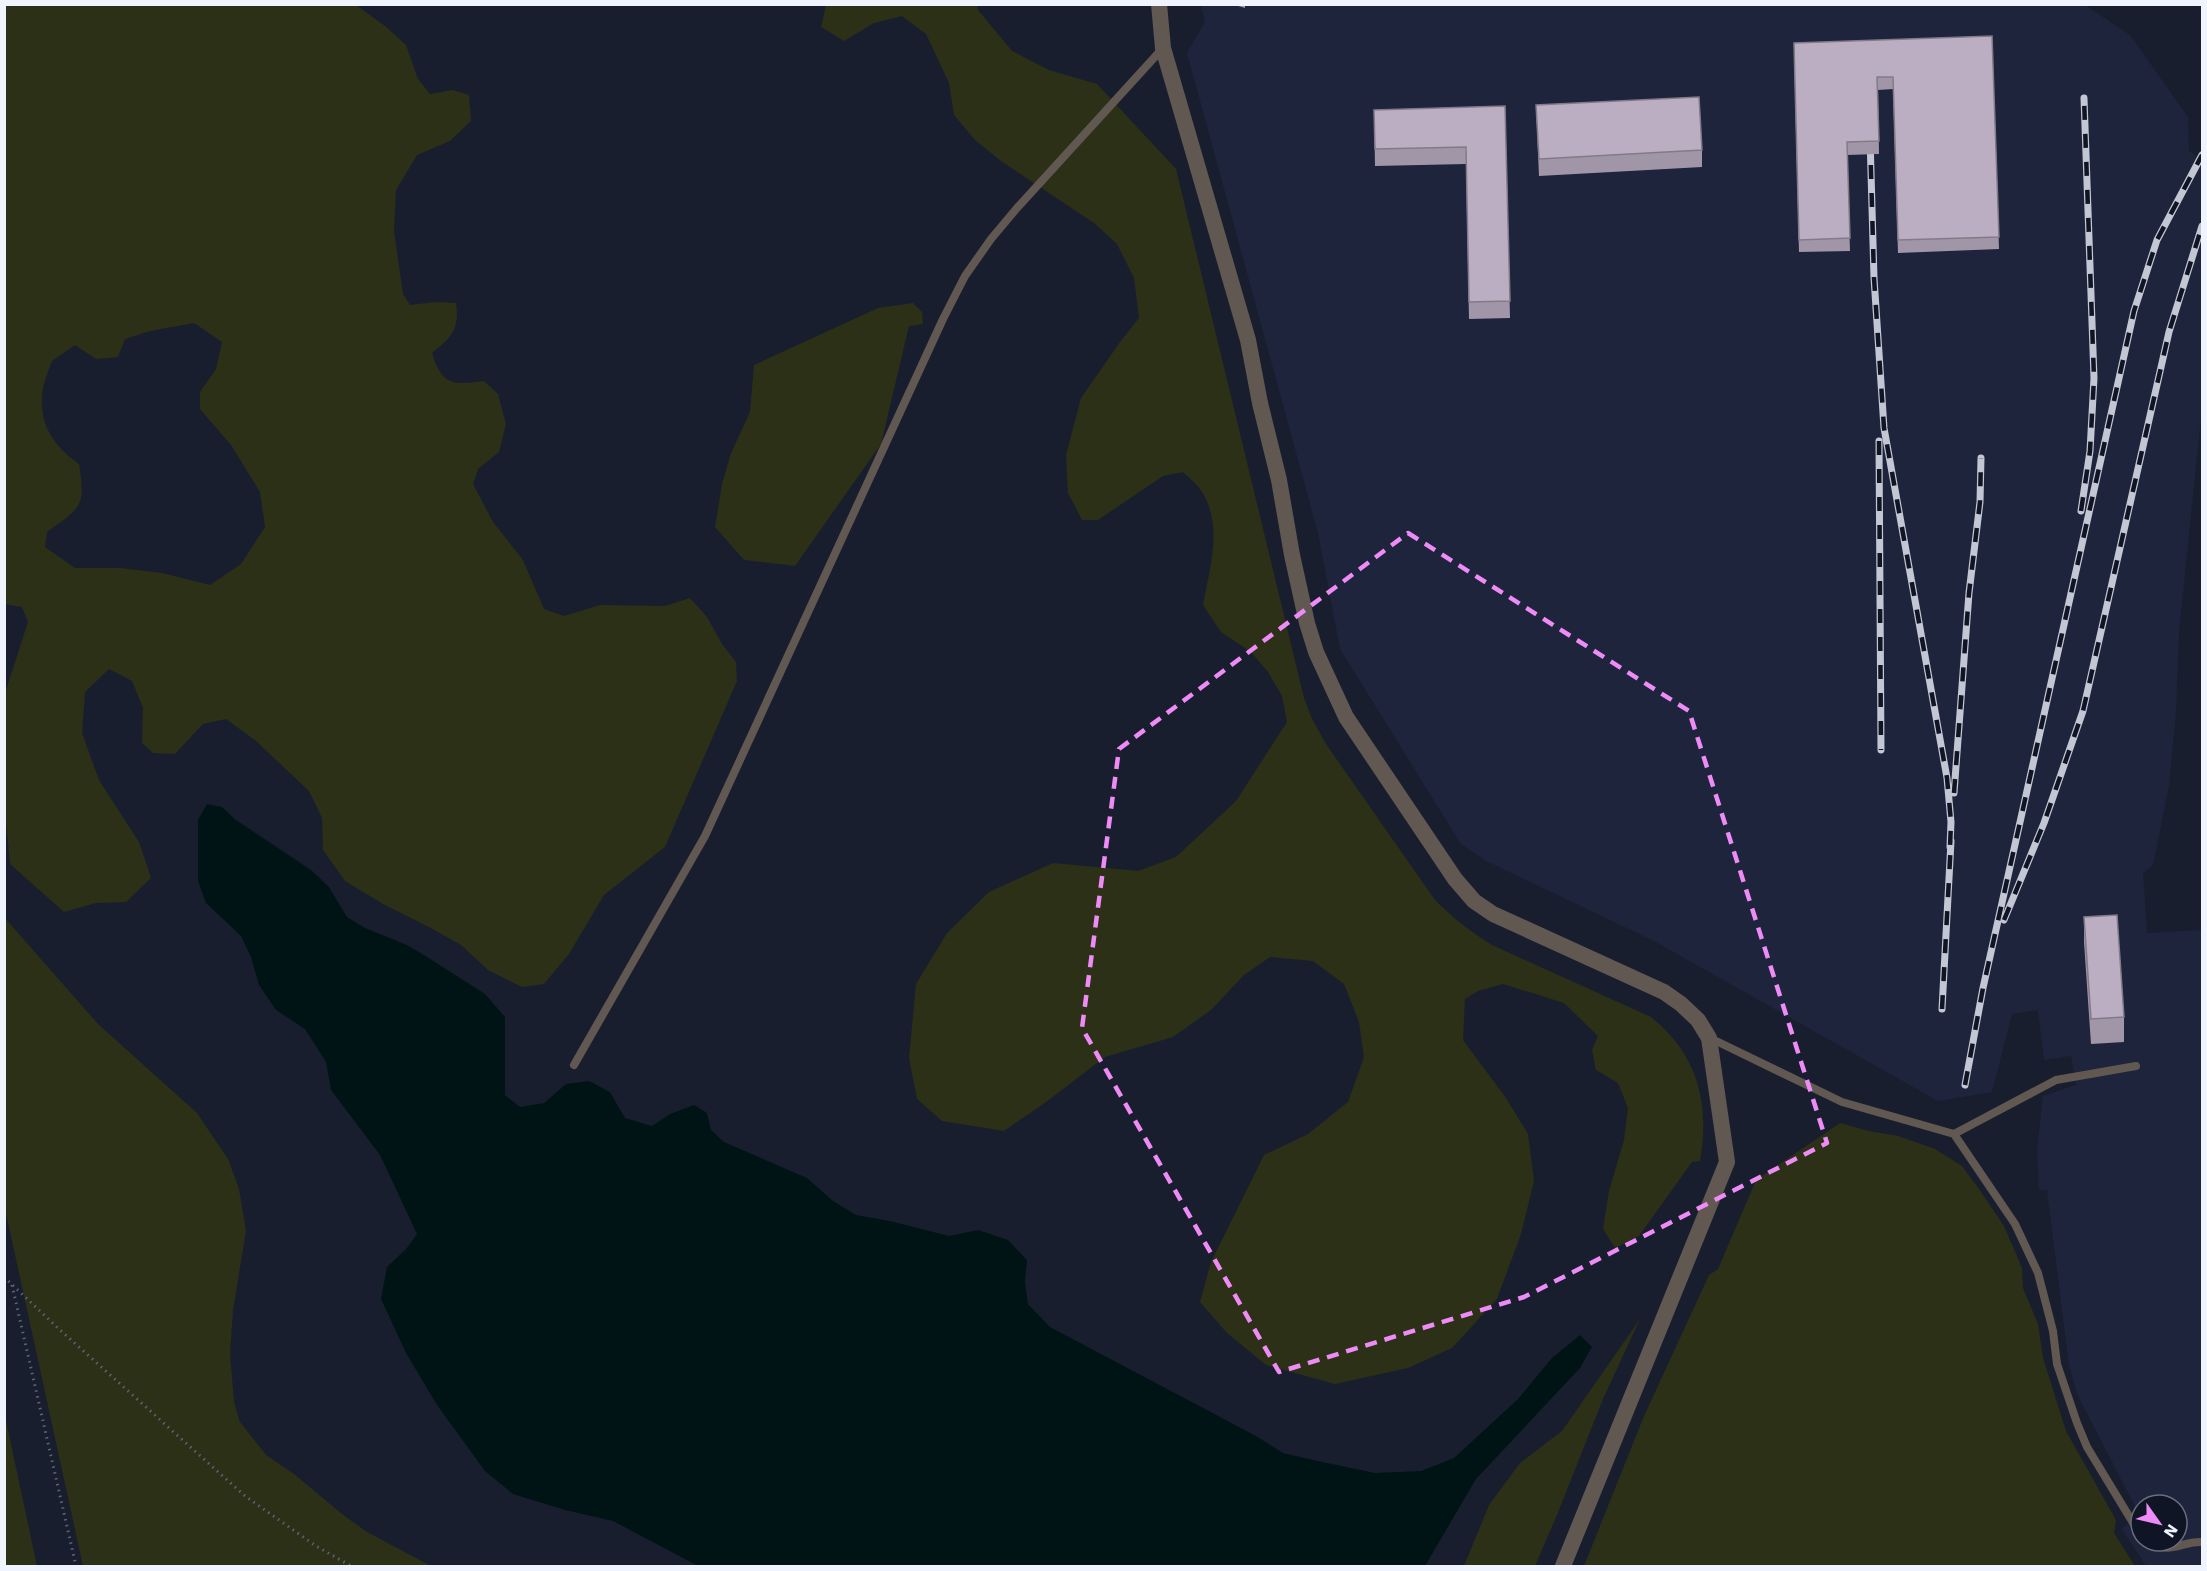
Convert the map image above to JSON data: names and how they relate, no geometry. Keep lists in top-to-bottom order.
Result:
{
  "north": "bottom right"
}
